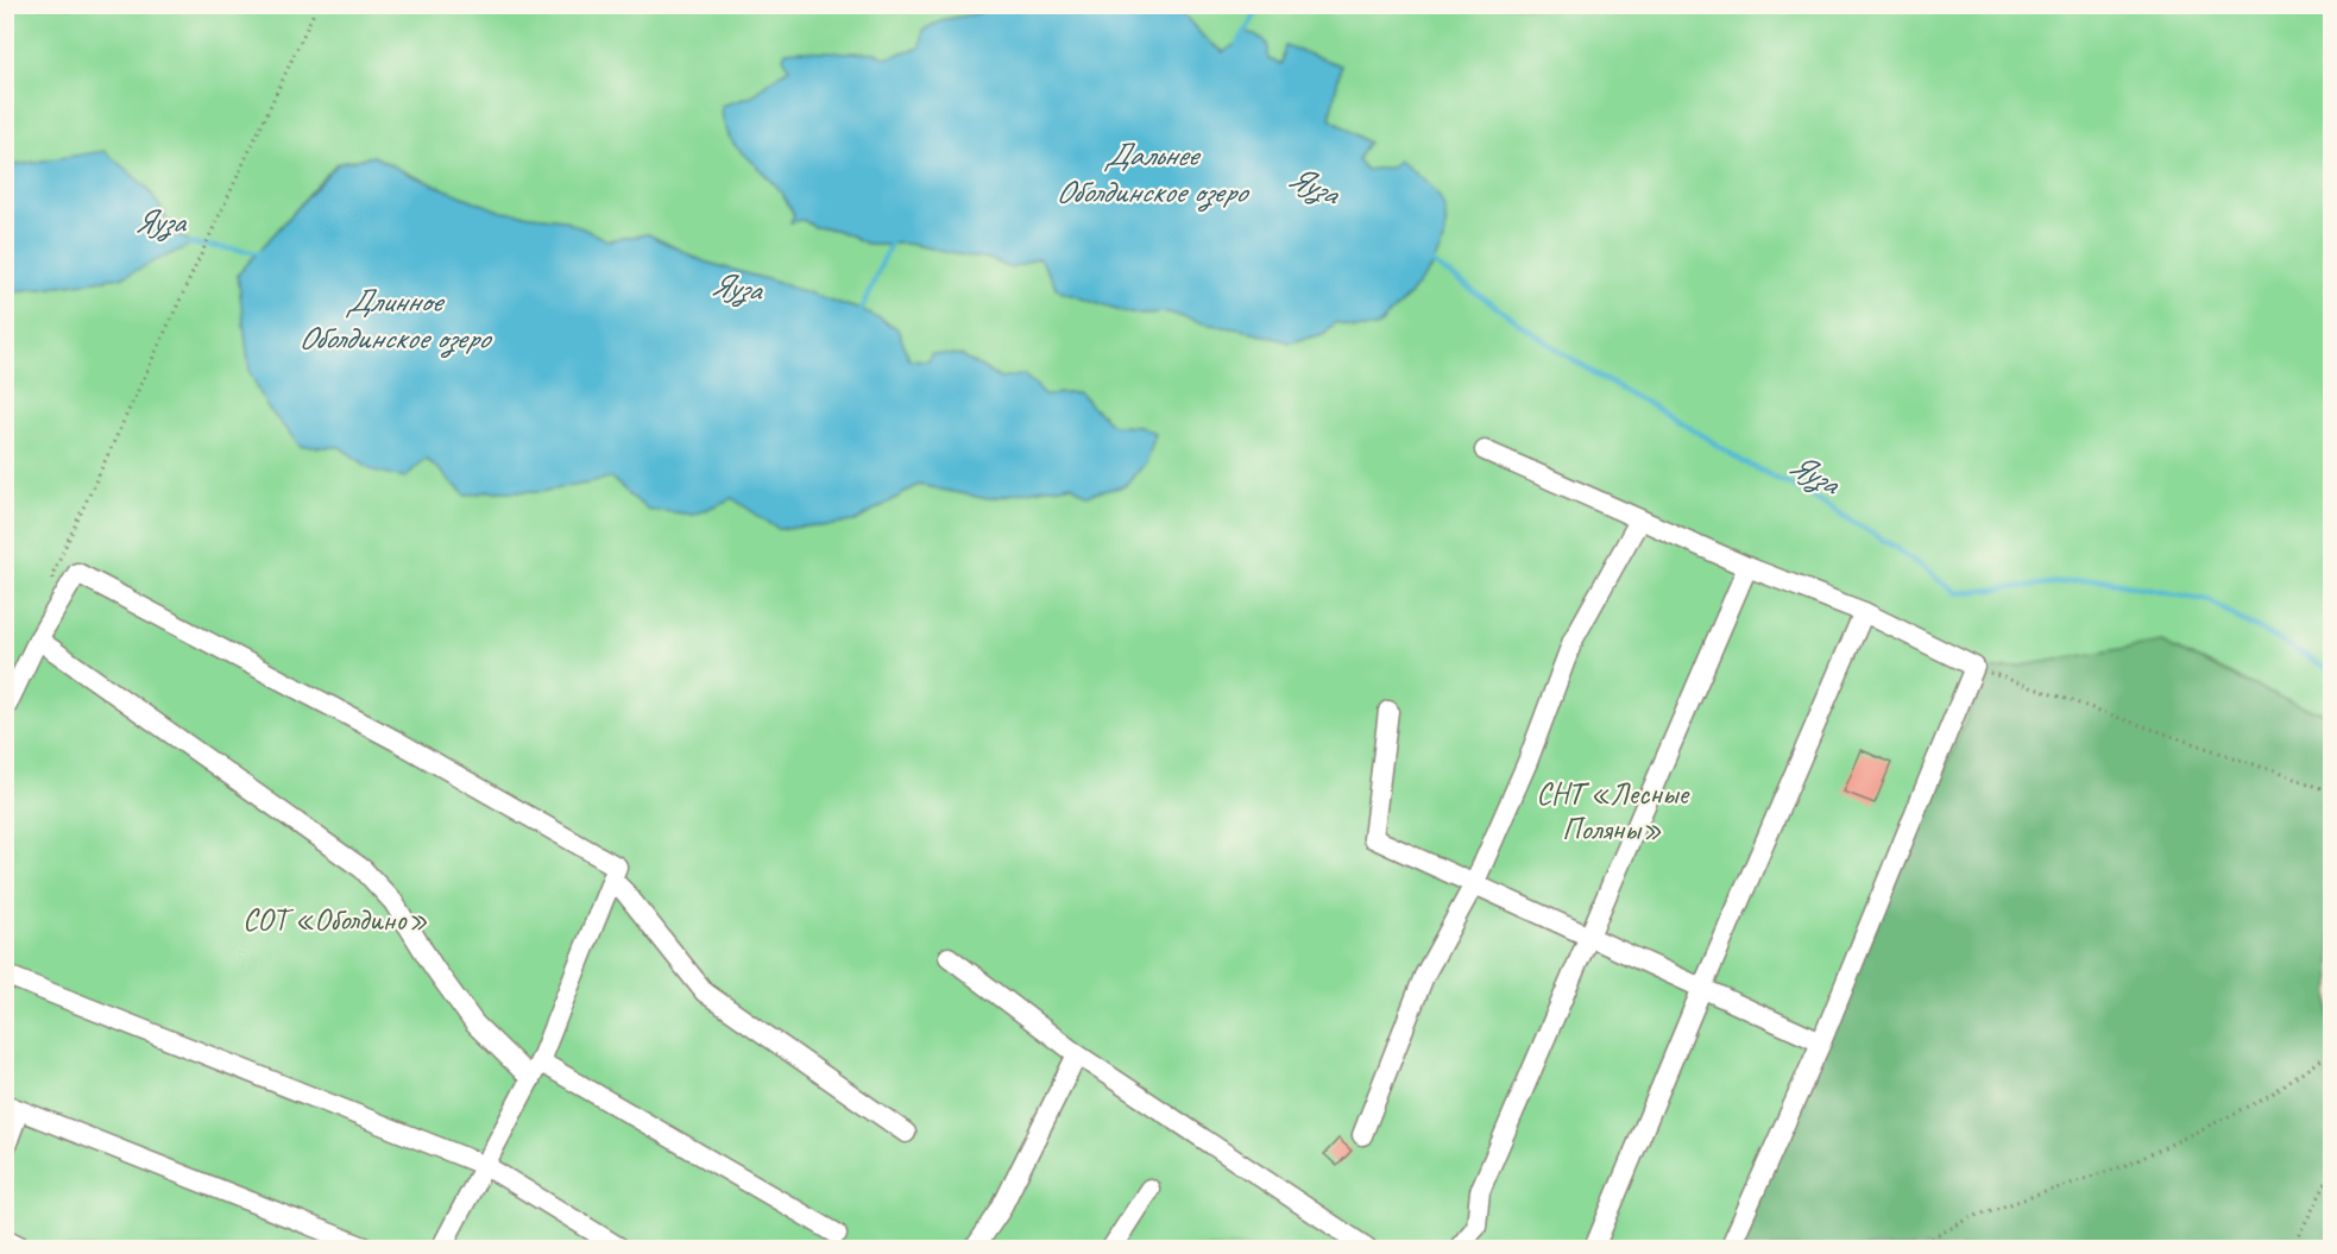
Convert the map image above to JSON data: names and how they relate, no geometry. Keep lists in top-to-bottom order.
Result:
{
  "water": ["Дальнее Оболдинское озеро", "Яуза", "Длинное Оболдинское озеро"],
  "parks": ["СНТ «Лесные Поляны»", "СОТ «Оболдино»"]
}
